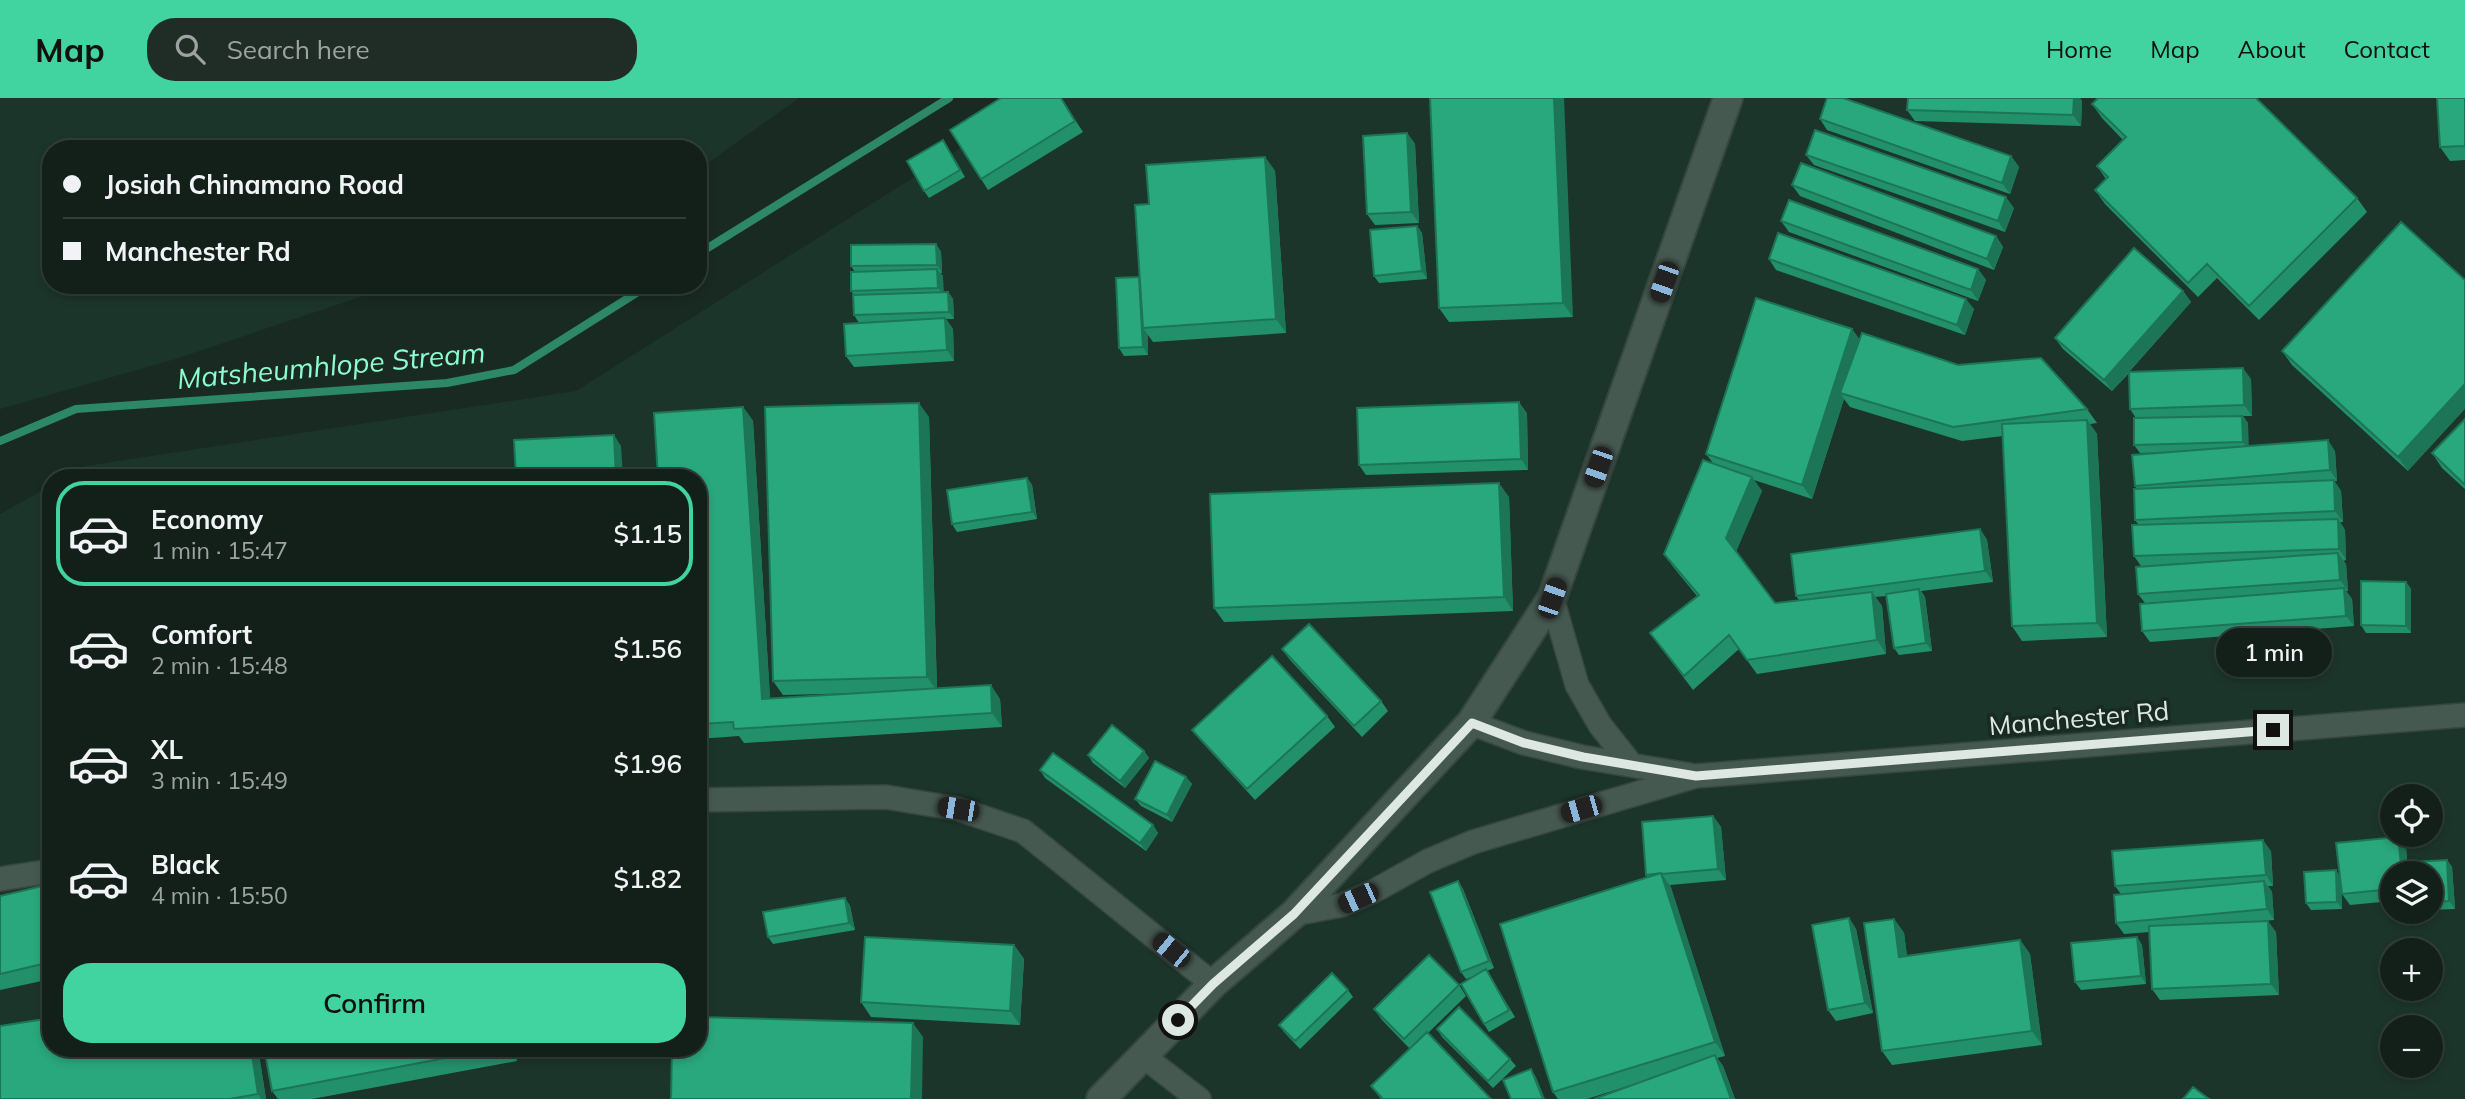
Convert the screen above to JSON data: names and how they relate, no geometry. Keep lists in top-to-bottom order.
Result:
{
  "streets": {
    "street": ["Manchester Rd"]
  },
  "water": ["Matsheumhlope Stream"],
  "page": {
    "header": "Map",
    "search": "Search here",
    "nav": [
      "Home",
      "Map",
      "About",
      "Contact"
    ],
    "banner": ["Josiah Chinamano Road", "Manchester Rd"],
    "list": [
      {
        "name": "Economy",
        "note": "1 min · 15:47",
        "value": "$1.15"
      },
      {
        "name": "Comfort",
        "note": "2 min · 15:48",
        "value": "$1.56"
      },
      {
        "name": "XL",
        "note": "3 min · 15:49",
        "value": "$1.96"
      },
      {
        "name": "Black",
        "note": "4 min · 15:50",
        "value": "$1.82"
      }
    ],
    "bubble": "1 min",
    "map_buttons": ["+", "−"],
    "buttons": "Confirm"
  }
}
